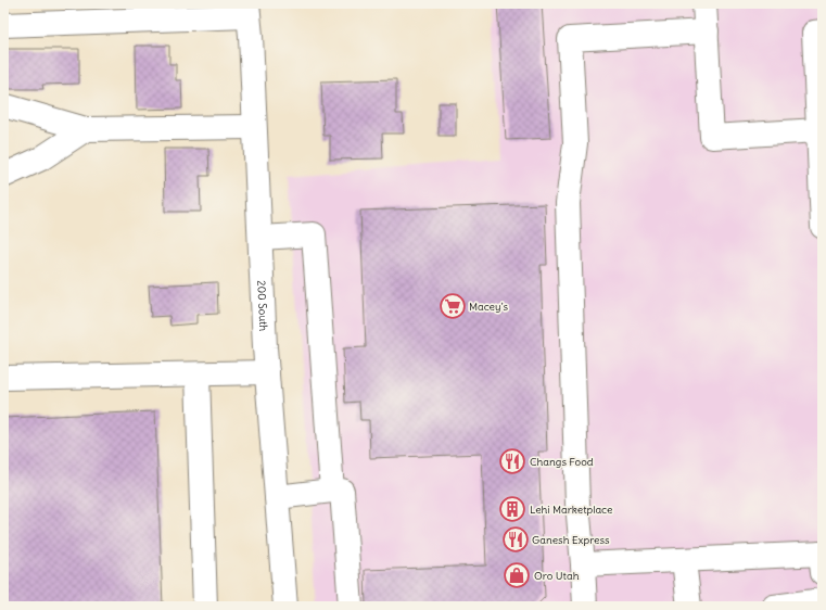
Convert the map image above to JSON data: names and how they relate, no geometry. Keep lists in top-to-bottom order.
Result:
{
  "streets": {
    "street": ["200 South"]
  },
  "places": {
    "supermarket": ["Macey's"],
    "restaurant": ["Changs Food", "Ganesh Express"],
    "building": ["Lehi Marketplace"],
    "shop": ["Oro Utah"]
  }
}
